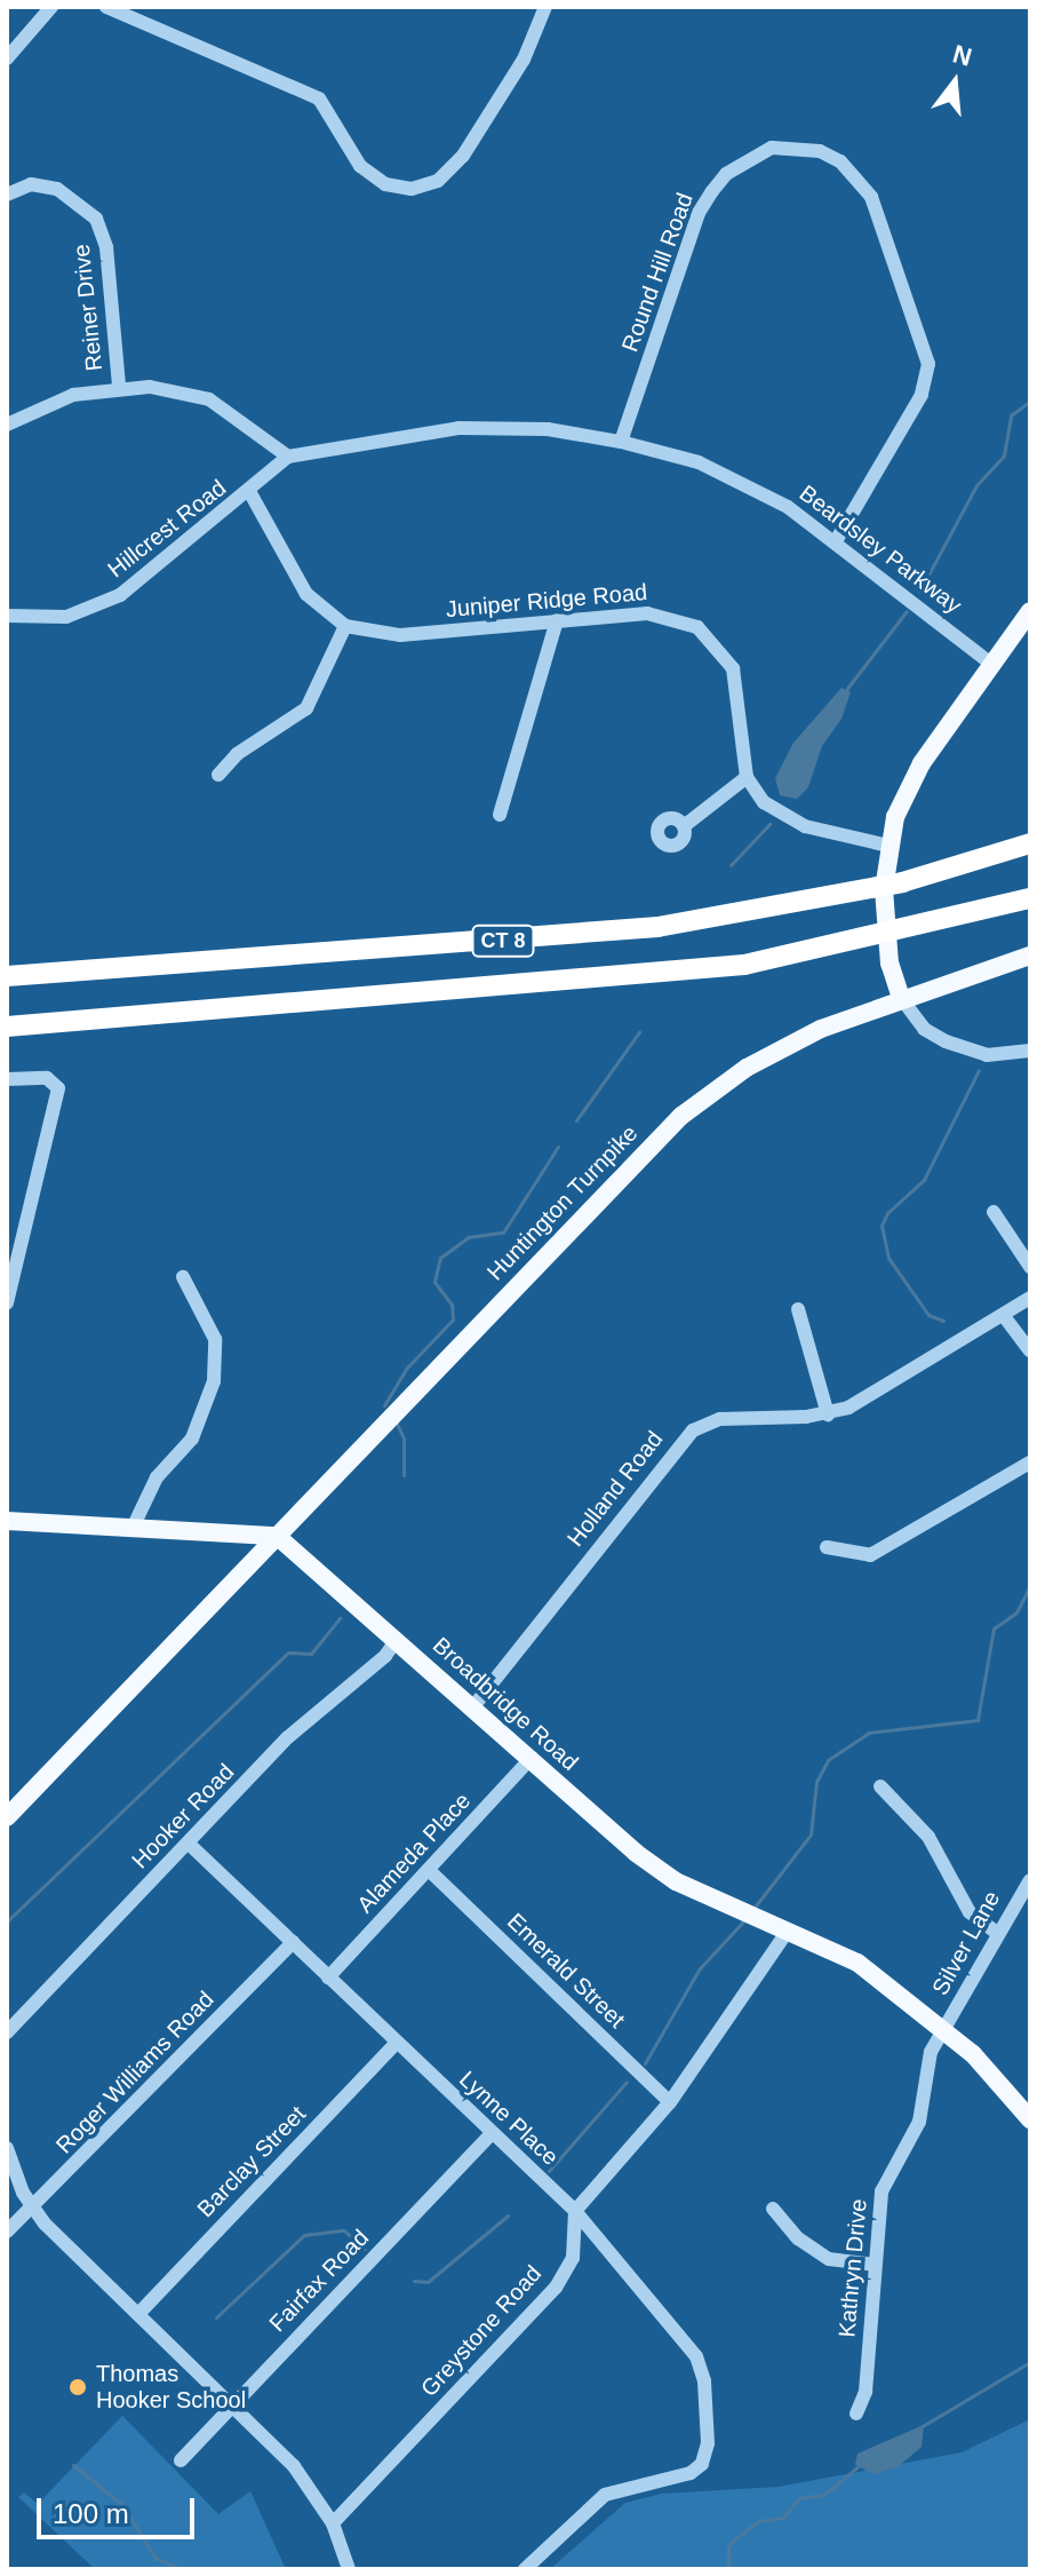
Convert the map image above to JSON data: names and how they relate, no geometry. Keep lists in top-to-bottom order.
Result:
{
  "streets": {
    "highway": ["CT 8"],
    "main road": ["Huntington Turnpike", "Broadbridge Road"],
    "street": [
      "Round Hill Road",
      "Reiner Drive",
      "Hillcrest Road",
      "Beardsley Parkway",
      "Juniper Ridge Road",
      "Holland Road",
      "Hooker Road",
      "Alameda Place",
      "Silver Lane",
      "Emerald Street",
      "Roger Williams Road",
      "Lynne Place",
      "Barclay Street",
      "Kathryn Drive",
      "Fairfax Road",
      "Greystone Road"
    ]
  },
  "crossings": [
    ["Round Hill Road", "Beardsley Parkway"],
    ["Hillcrest Road", "Beardsley Parkway"],
    ["Huntington Turnpike", "Broadbridge Road"],
    ["Holland Road", "Broadbridge Road"],
    ["Broadbridge Road", "Hooker Road"],
    ["Broadbridge Road", "Alameda Place"],
    ["Broadbridge Road", "Silver Lane"],
    ["Broadbridge Road", "Kathryn Drive"],
    ["Hooker Road", "Lynne Place"],
    ["Alameda Place", "Emerald Street"],
    ["Alameda Place", "Lynne Place"],
    ["Silver Lane", "Kathryn Drive"],
    ["Roger Williams Road", "Lynne Place"],
    ["Lynne Place", "Barclay Street"],
    ["Lynne Place", "Fairfax Road"],
    ["Lynne Place", "Greystone Road"]
  ],
  "places": ["Thomas Hooker School"],
  "scale_bar": "100 m",
  "north": "top"
}
